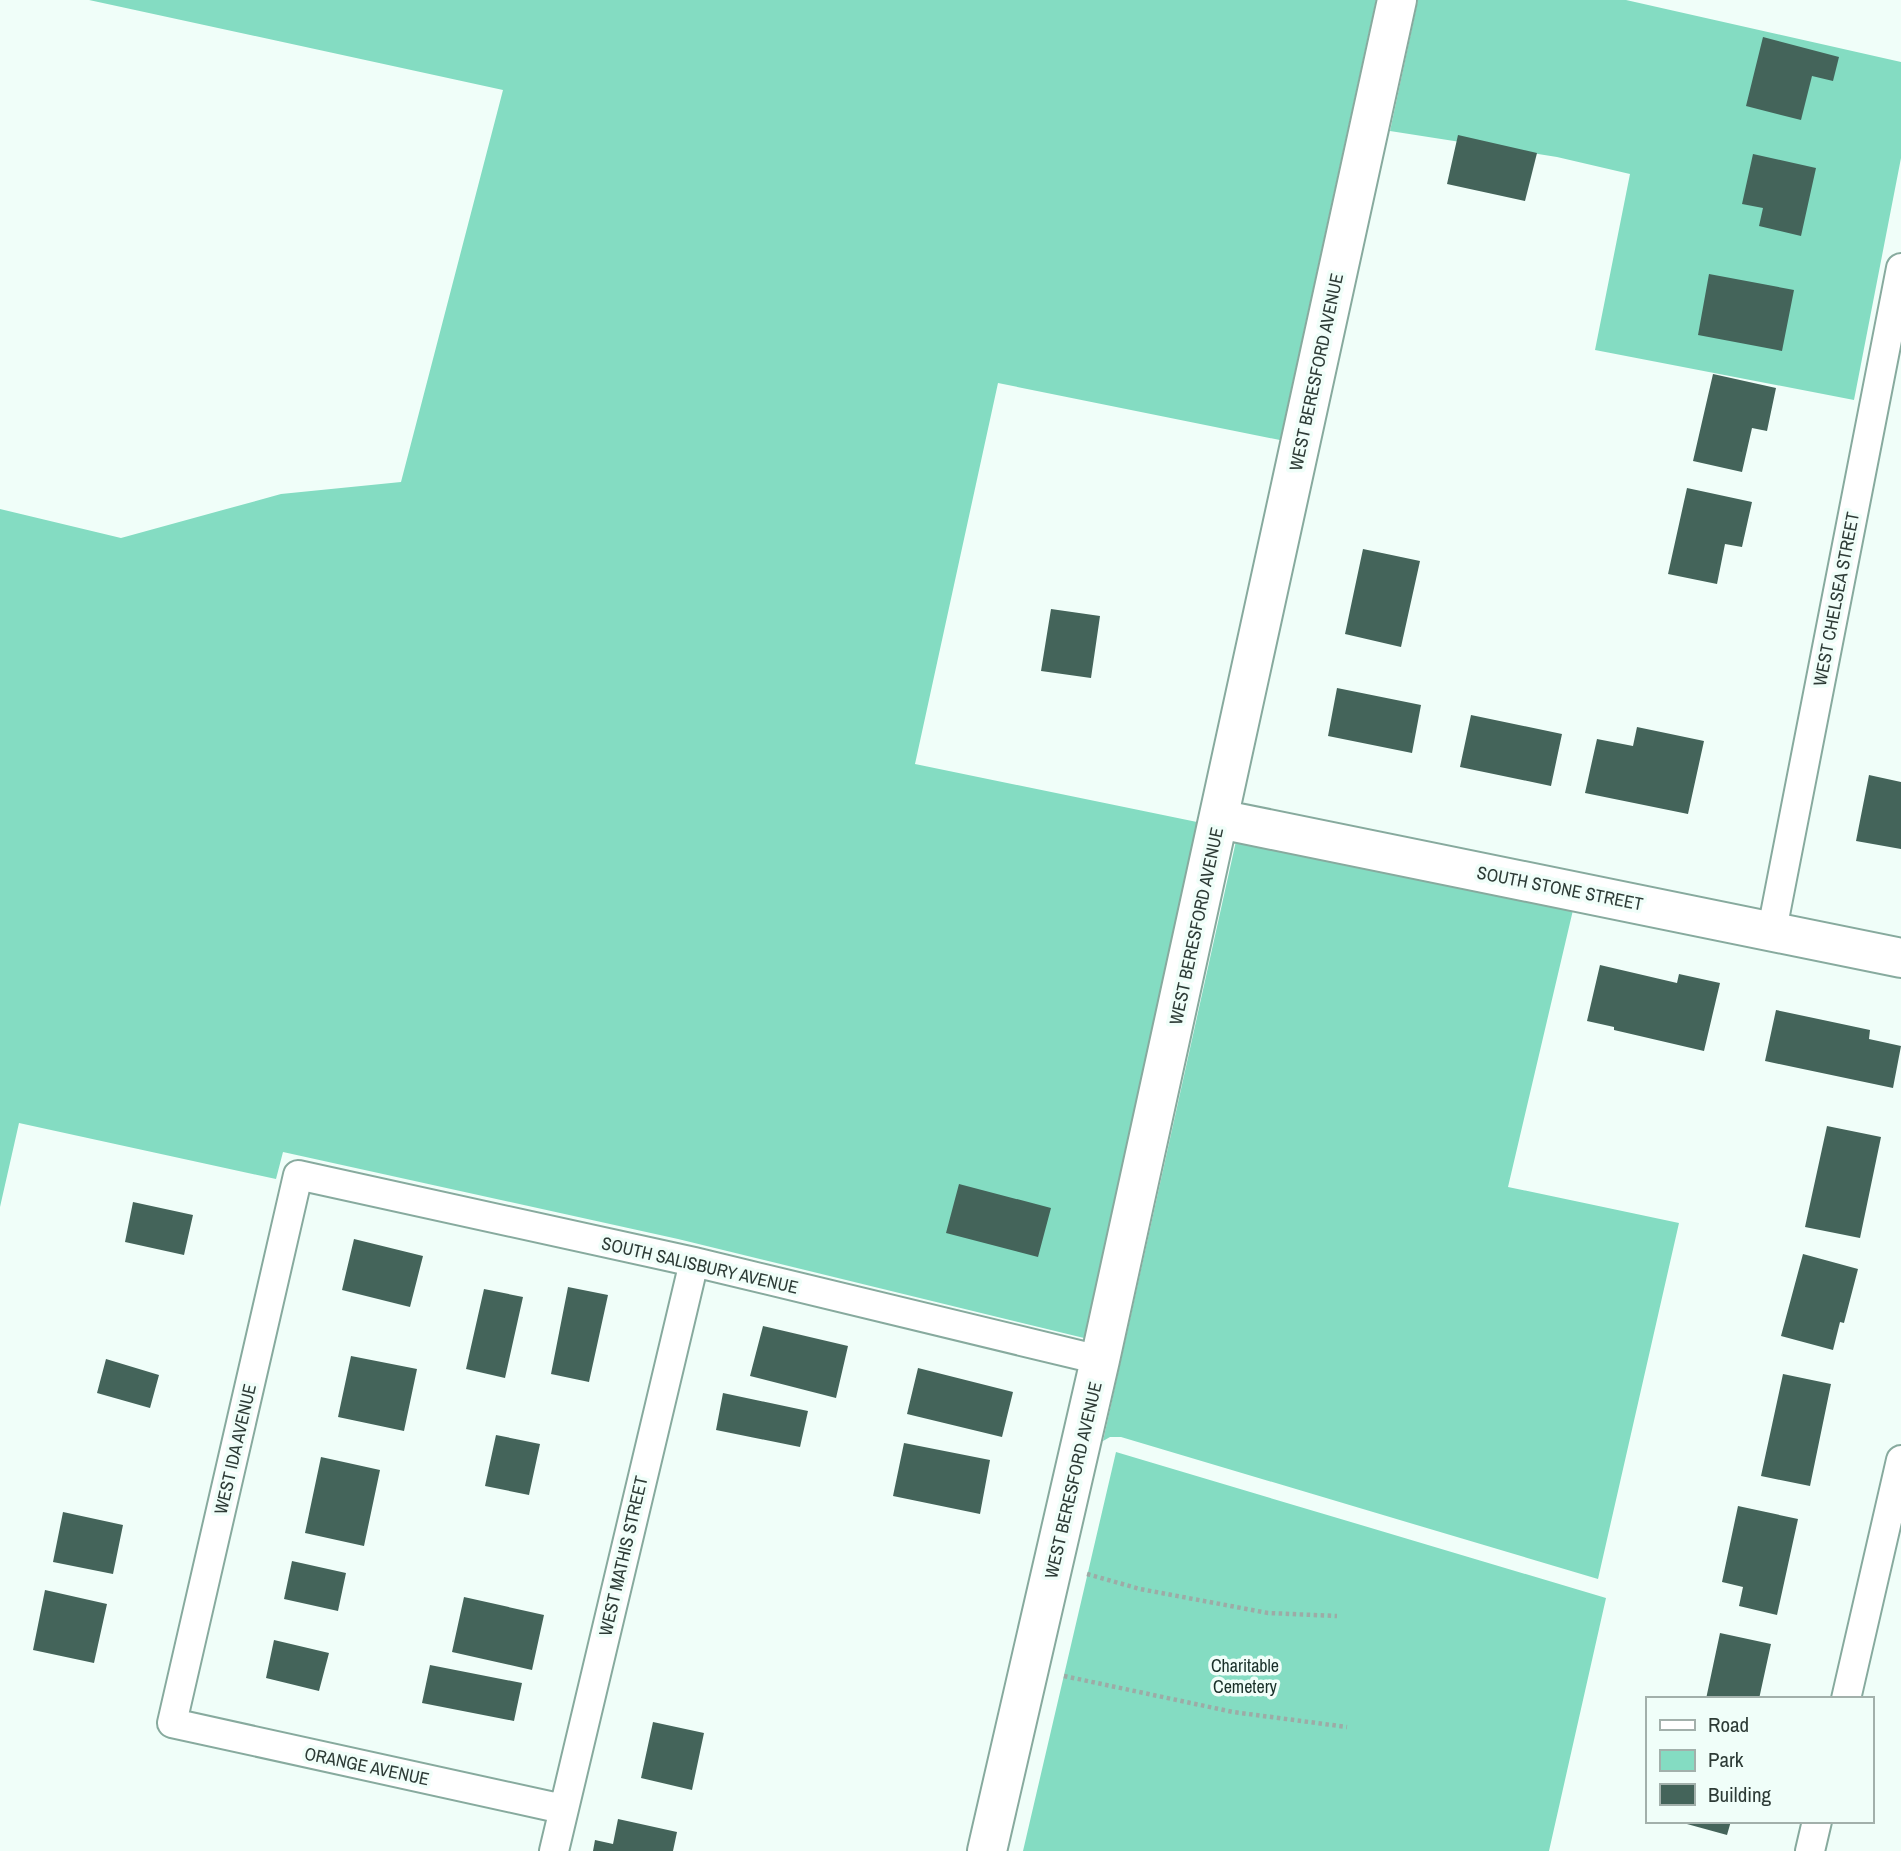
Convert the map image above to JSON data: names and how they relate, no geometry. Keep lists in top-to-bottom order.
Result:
{
  "streets": {
    "street": [
      "WEST BERESFORD AVENUE",
      "WEST CHELSEA STREET",
      "SOUTH STONE STREET",
      "SOUTH SALISBURY AVENUE",
      "WEST IDA AVENUE",
      "WEST MATHIS STREET",
      "ORANGE AVENUE"
    ]
  },
  "crossings": [
    ["WEST BERESFORD AVENUE", "SOUTH STONE STREET"],
    ["WEST BERESFORD AVENUE", "SOUTH SALISBURY AVENUE"],
    ["WEST CHELSEA STREET", "SOUTH STONE STREET"],
    ["SOUTH SALISBURY AVENUE", "WEST IDA AVENUE"],
    ["SOUTH SALISBURY AVENUE", "WEST MATHIS STREET"],
    ["WEST IDA AVENUE", "ORANGE AVENUE"],
    ["WEST MATHIS STREET", "ORANGE AVENUE"]
  ],
  "parks": ["Charitable Cemetery"],
  "legend": ["Road", "Park", "Building"]
}
